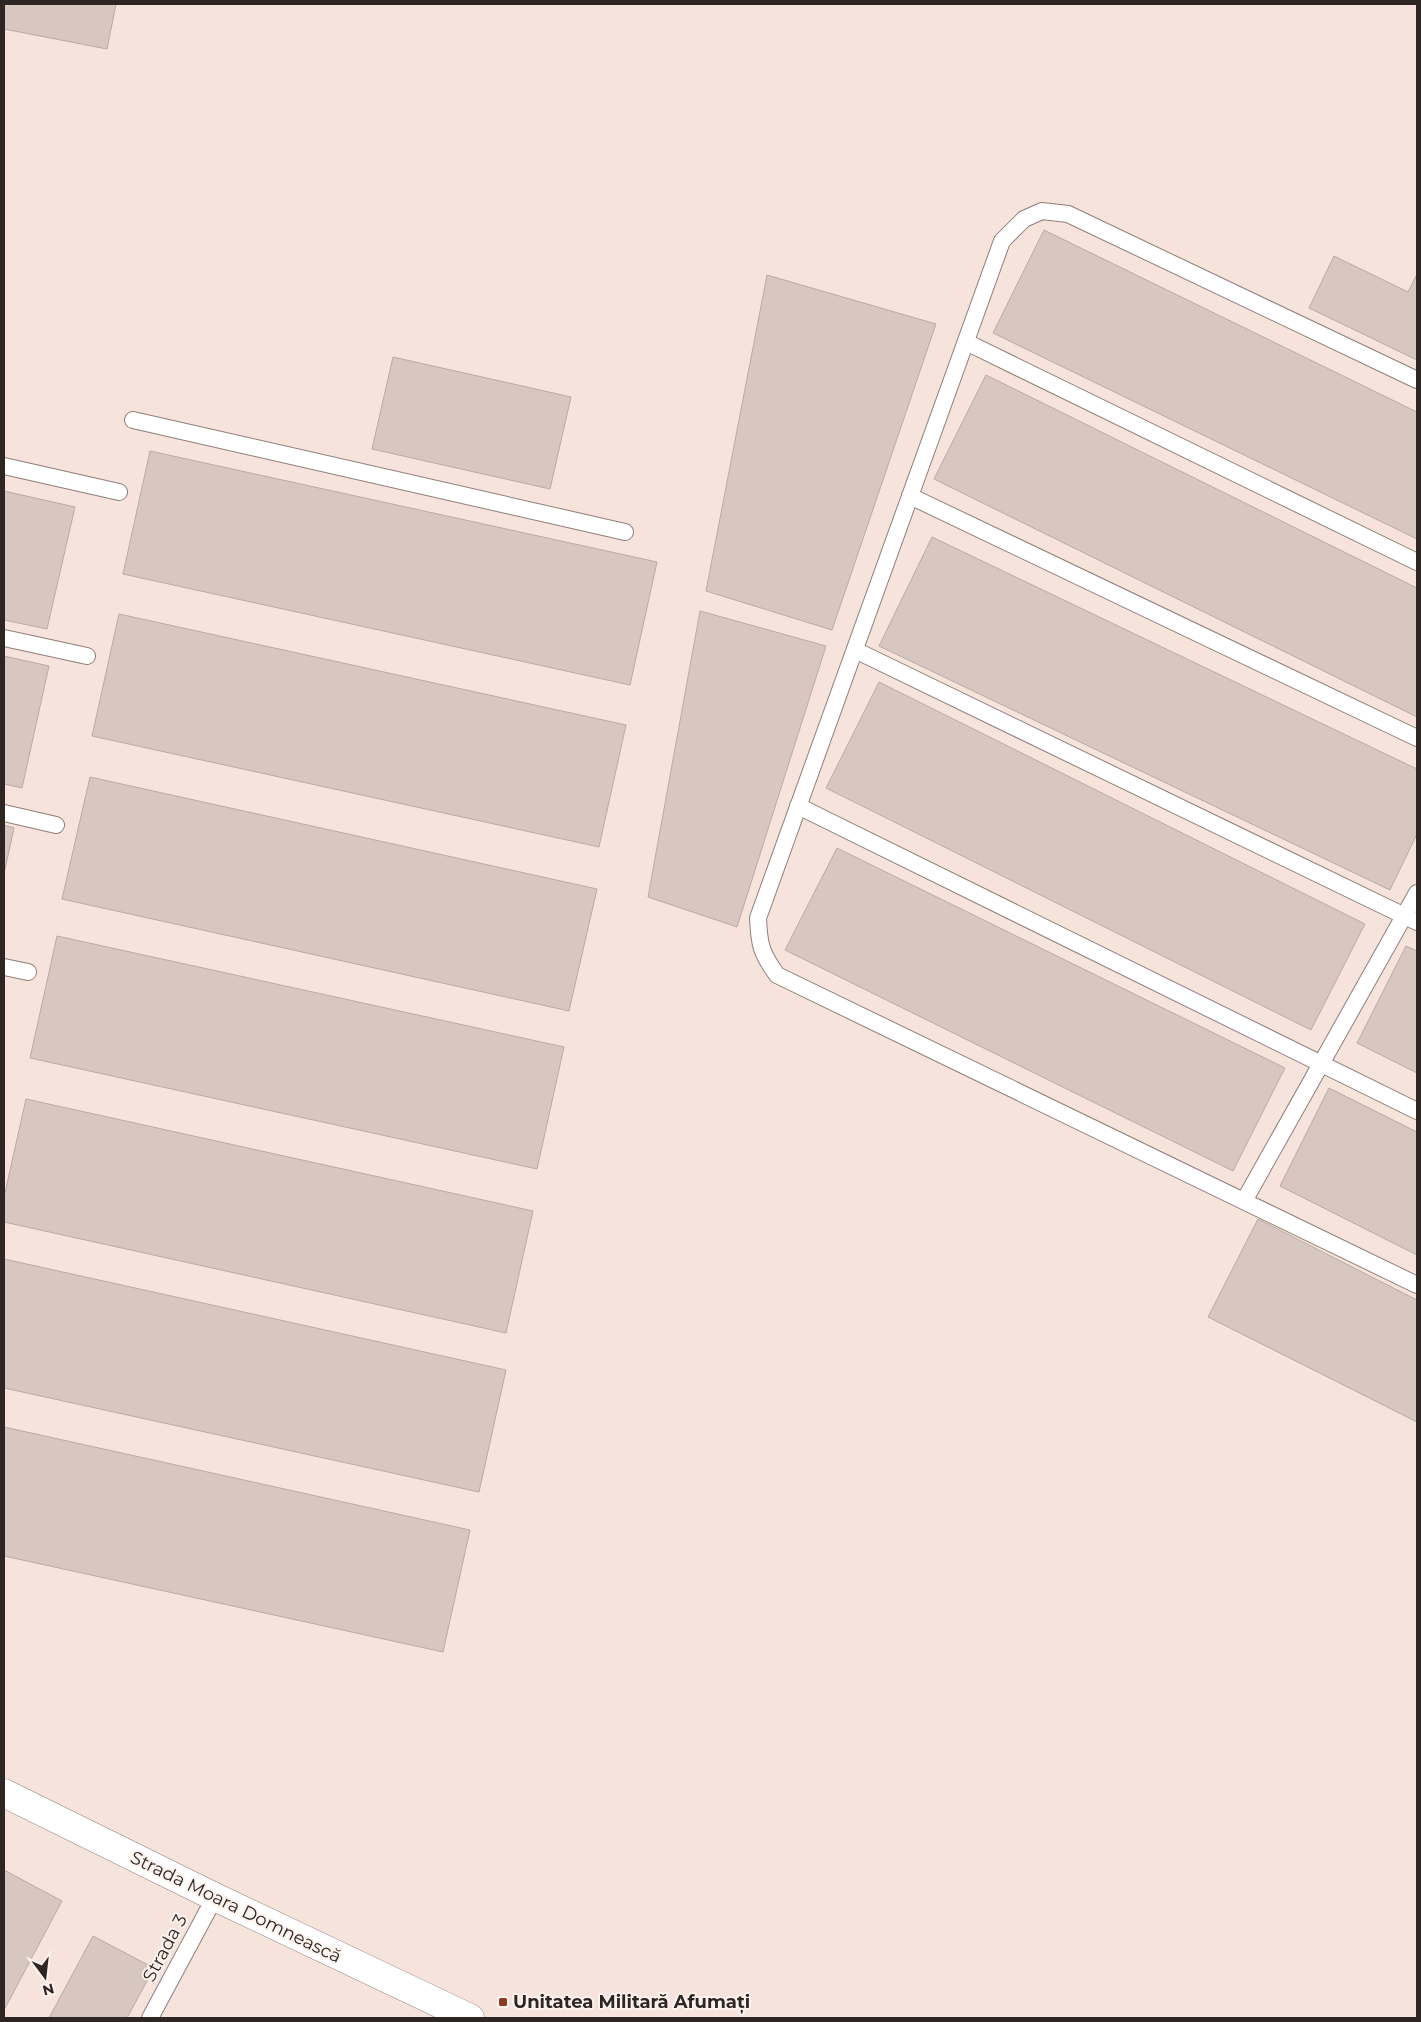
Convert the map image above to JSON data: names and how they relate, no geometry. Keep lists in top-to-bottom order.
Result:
{
  "streets": {
    "street": ["Strada Moara Domnească"],
    "lane": ["Strada 3"]
  },
  "crossings": [
    ["Strada Moara Domnească", "Strada 3"]
  ],
  "places": {
    "transit": ["Unitatea Militară Afumați"]
  },
  "north": "bottom"
}
